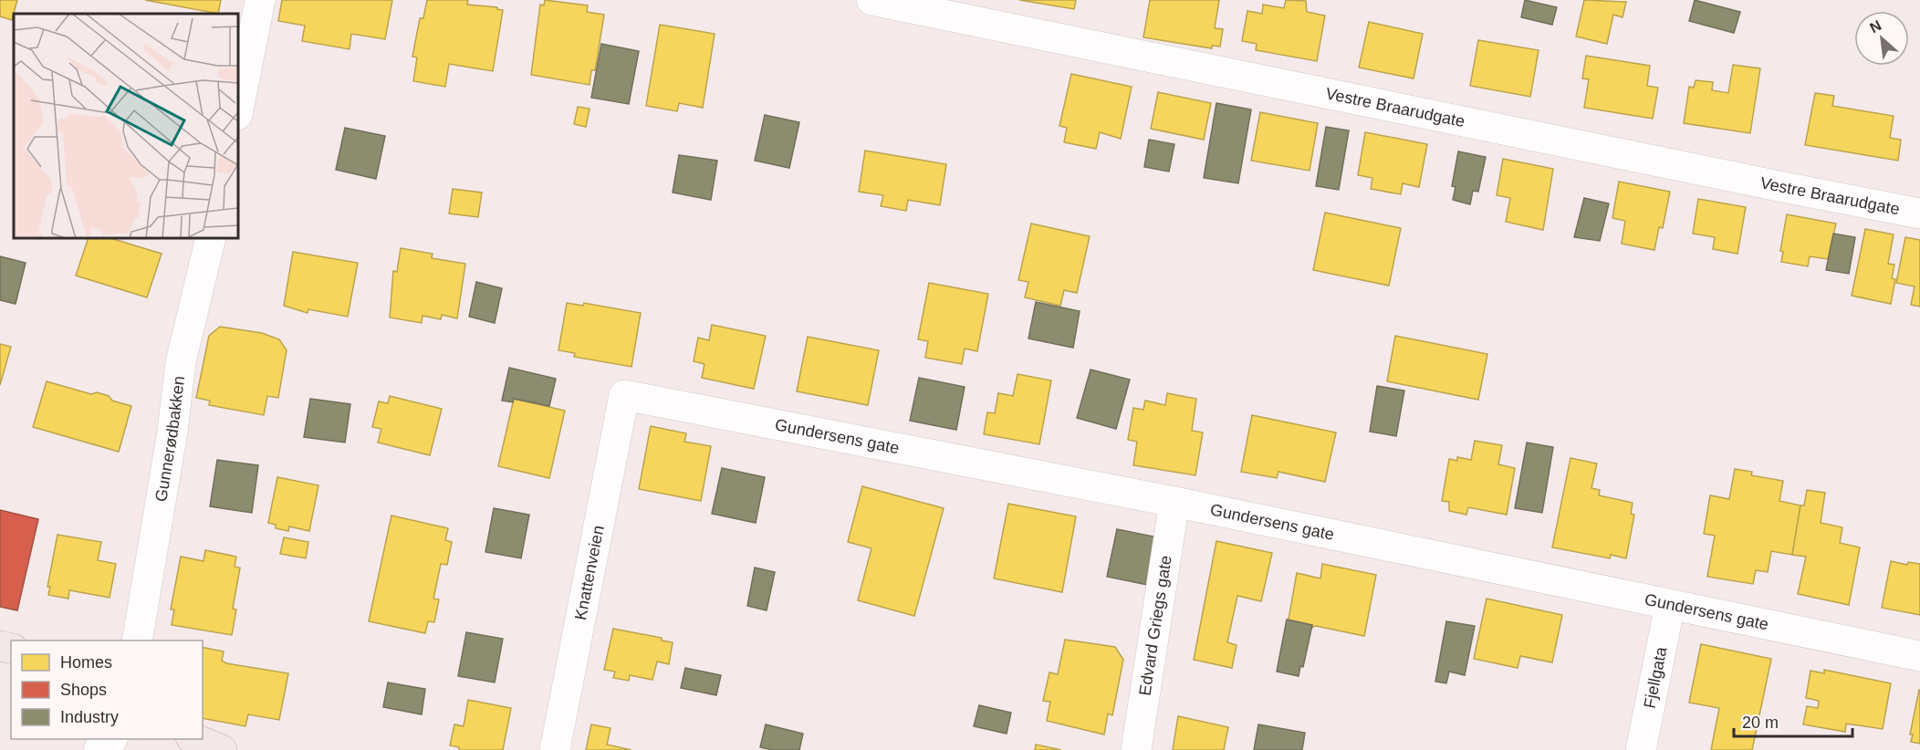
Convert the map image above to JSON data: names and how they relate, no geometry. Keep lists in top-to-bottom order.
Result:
{
  "streets": {
    "street": [
      "Vestre Braarudgate",
      "Gundersens gate",
      "Gunnerødbakken",
      "Knattenveien",
      "Edvard Griegs gate",
      "Fjellgata"
    ]
  },
  "crossings": [
    ["Gundersens gate", "Knattenveien"],
    ["Gundersens gate", "Edvard Griegs gate"],
    ["Gundersens gate", "Fjellgata"]
  ],
  "legend": ["Homes", "Shops", "Industry"],
  "scale_bar": "20 m",
  "north": "top left"
}
